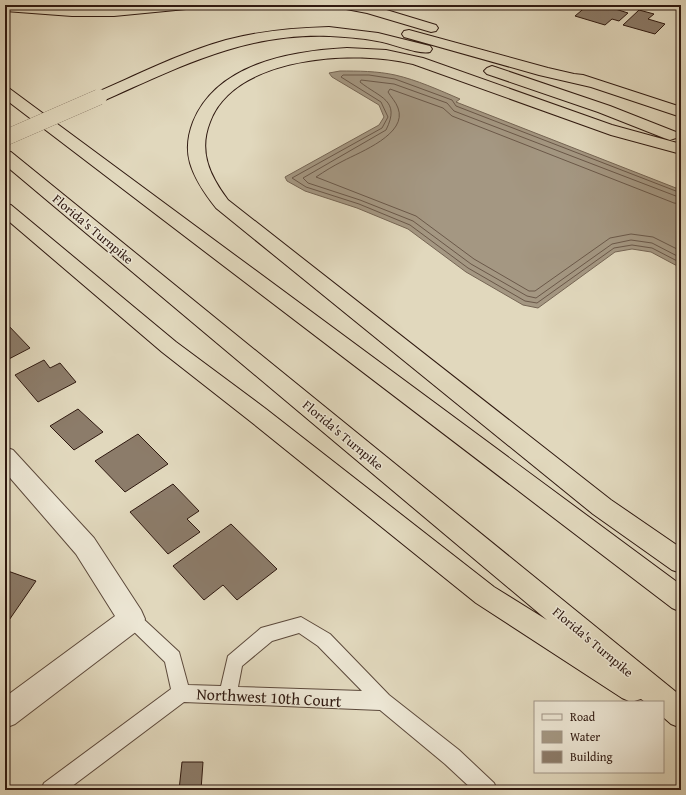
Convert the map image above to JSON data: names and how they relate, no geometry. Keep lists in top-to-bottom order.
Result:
{
  "streets": {
    "highway": ["Florida's Turnpike"],
    "lane": ["Northwest 10th Court"]
  },
  "legend": ["Road", "Water", "Building"]
}
